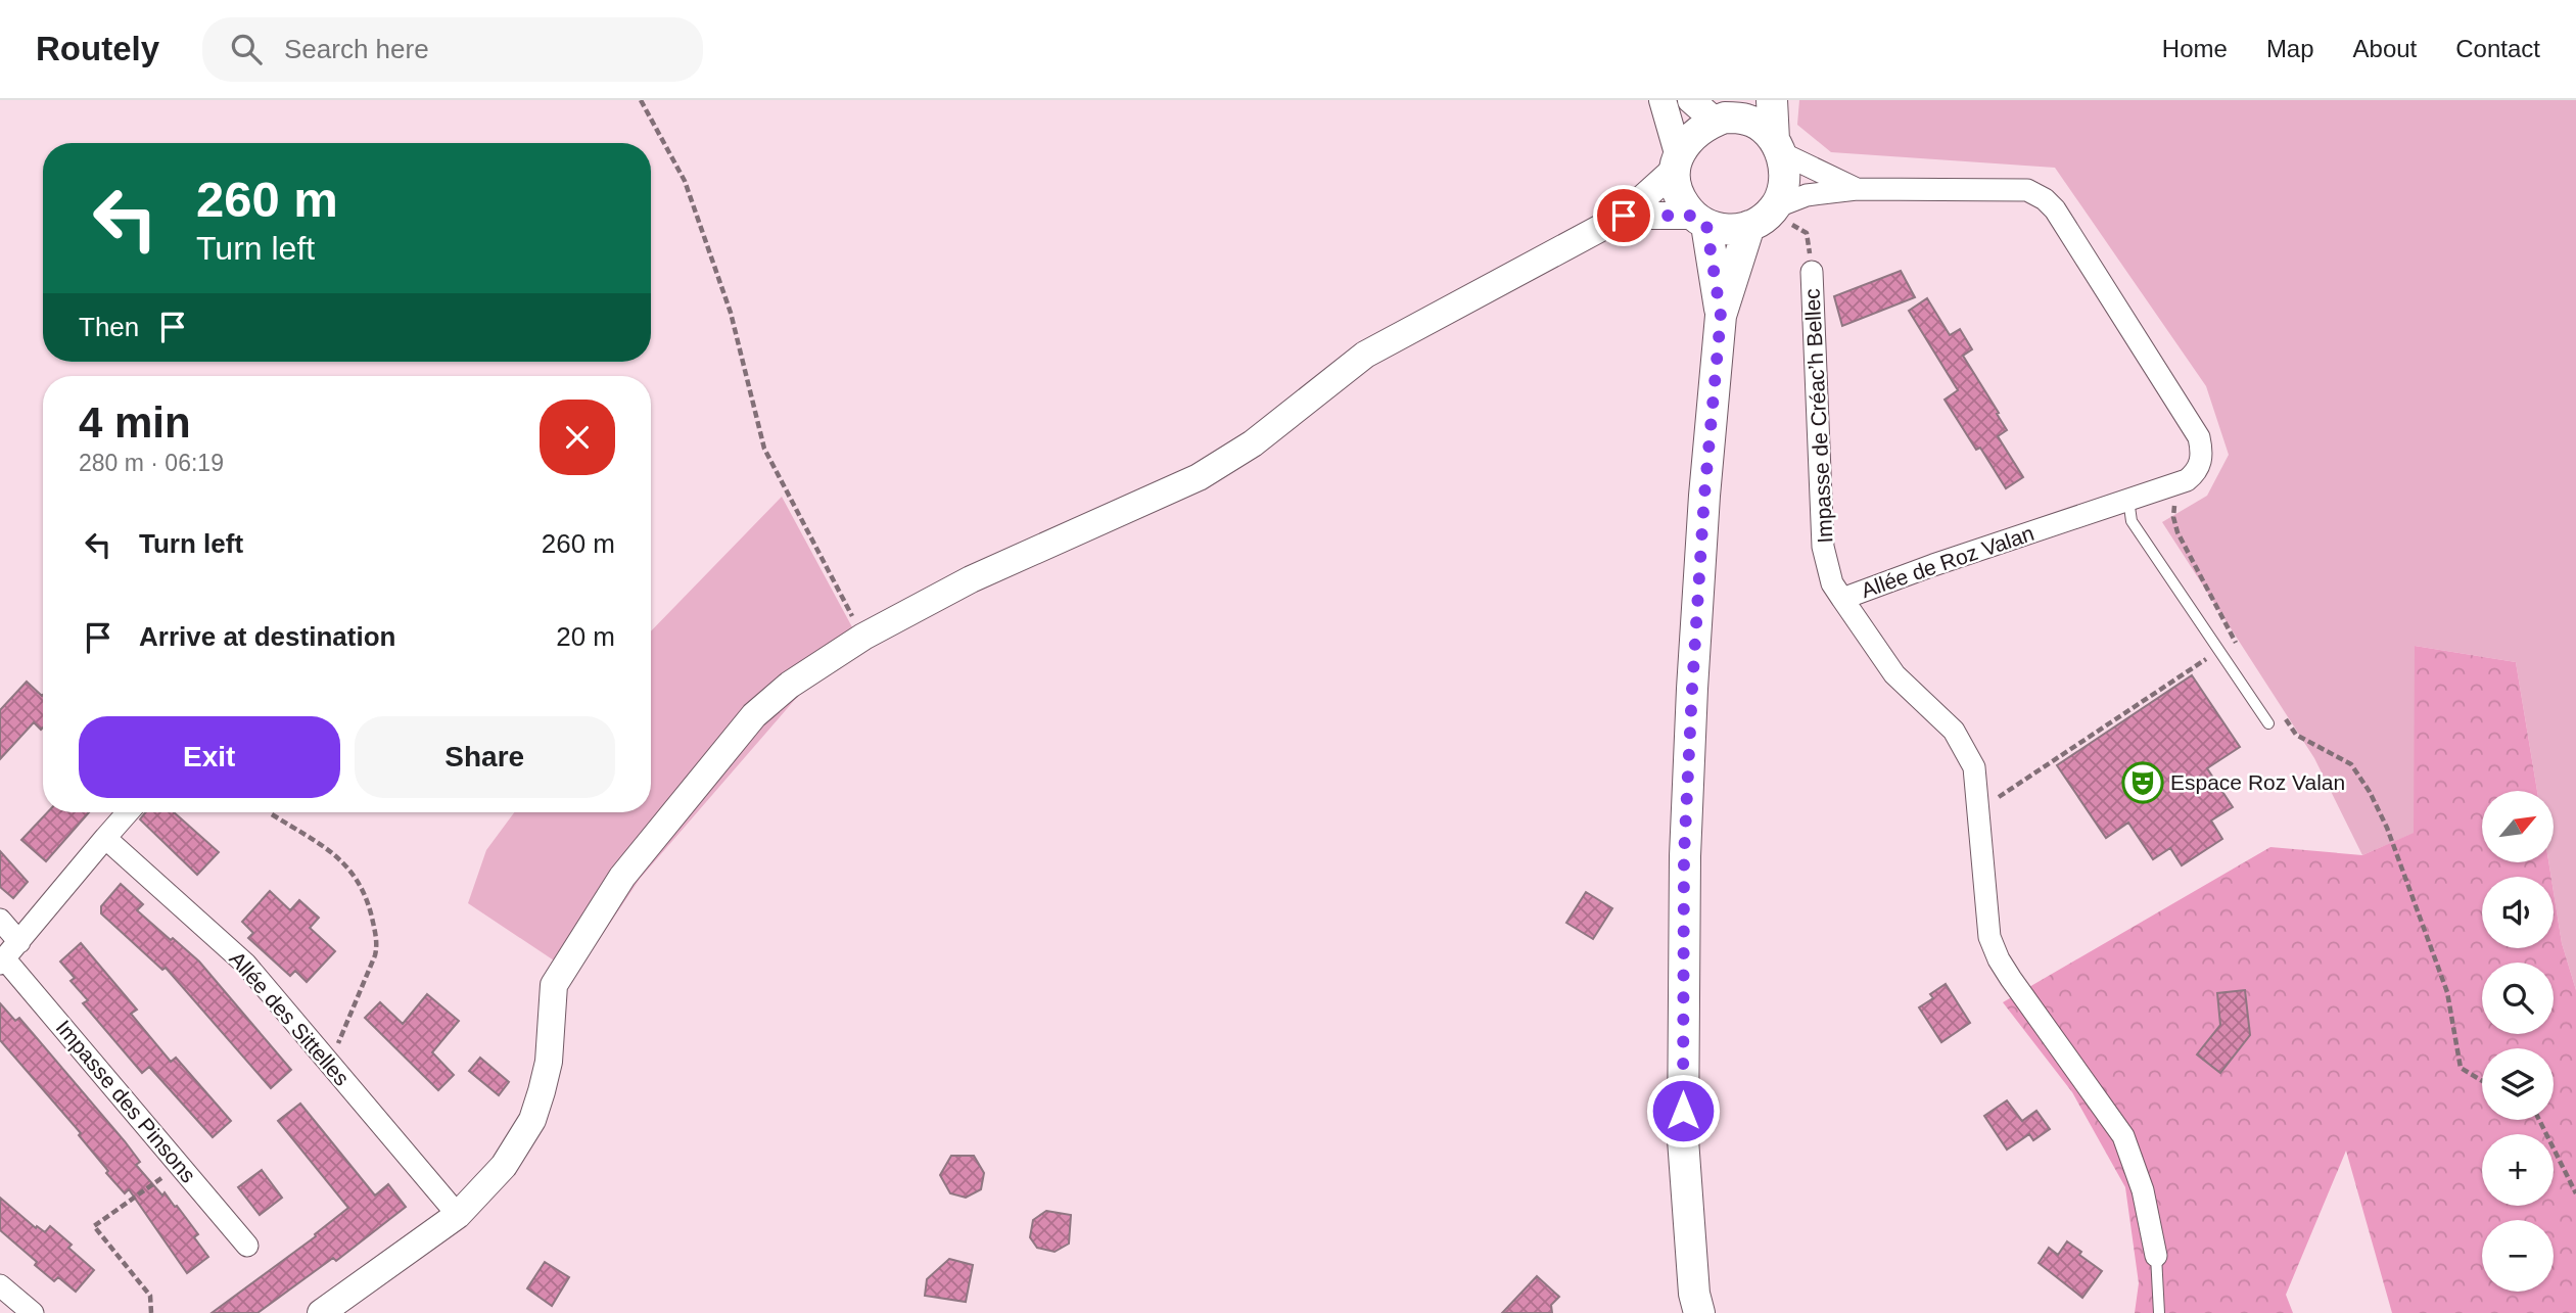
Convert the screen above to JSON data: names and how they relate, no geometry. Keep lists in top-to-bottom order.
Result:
{
  "streets": {
    "street": [
      "Impasse de Créac’h Bellec",
      "Allée de Roz Valan",
      "Allée des Sittelles",
      "Impasse des Pinsons"
    ]
  },
  "crossings": [
    ["Impasse de Créac’h Bellec", "Allée de Roz Valan"]
  ],
  "places": {
    "theatre": ["Espace Roz Valan"]
  },
  "north": "top right",
  "page": {
    "header": "Routely",
    "search": "Search here",
    "nav": [
      "Home",
      "Map",
      "About",
      "Contact"
    ],
    "turn": ["260 m", "Turn left"],
    "then": "Then",
    "heading": ["4 min", "280 m · 06:19"],
    "list": [
      {
        "name": "Turn left",
        "value": "260 m"
      },
      {
        "name": "Arrive at destination",
        "value": "20 m"
      }
    ],
    "buttons": ["Exit", "Share"],
    "map_buttons": ["+", "−"]
  }
}
